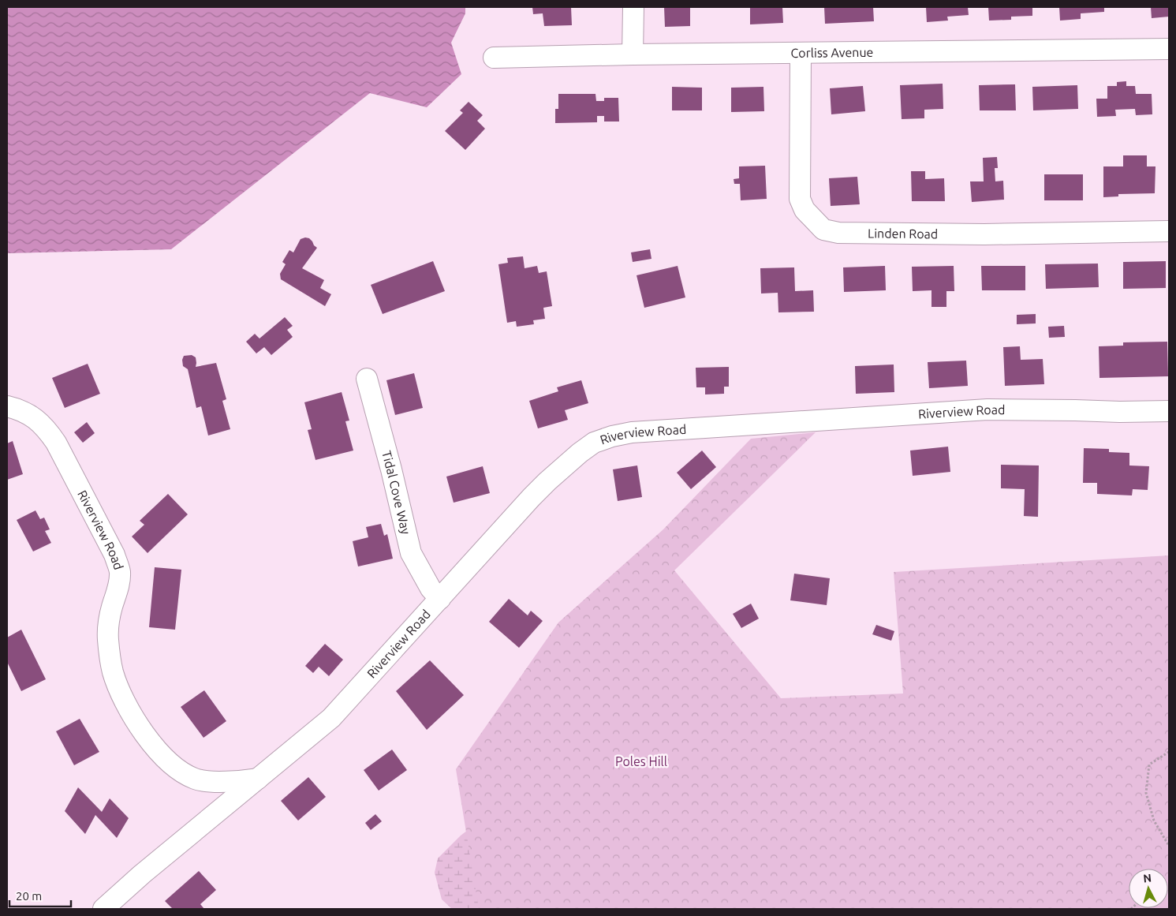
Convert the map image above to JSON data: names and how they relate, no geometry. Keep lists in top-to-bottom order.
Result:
{
  "streets": {
    "street": [
      "Corliss Avenue",
      "Linden Road",
      "Riverview Road",
      "Tidal Cove Way"
    ]
  },
  "crossings": [
    ["Corliss Avenue", "Linden Road"],
    ["Riverview Road", "Tidal Cove Way"]
  ],
  "parks": ["Poles Hill"],
  "scale_bar": "20 m",
  "north": "top"
}
